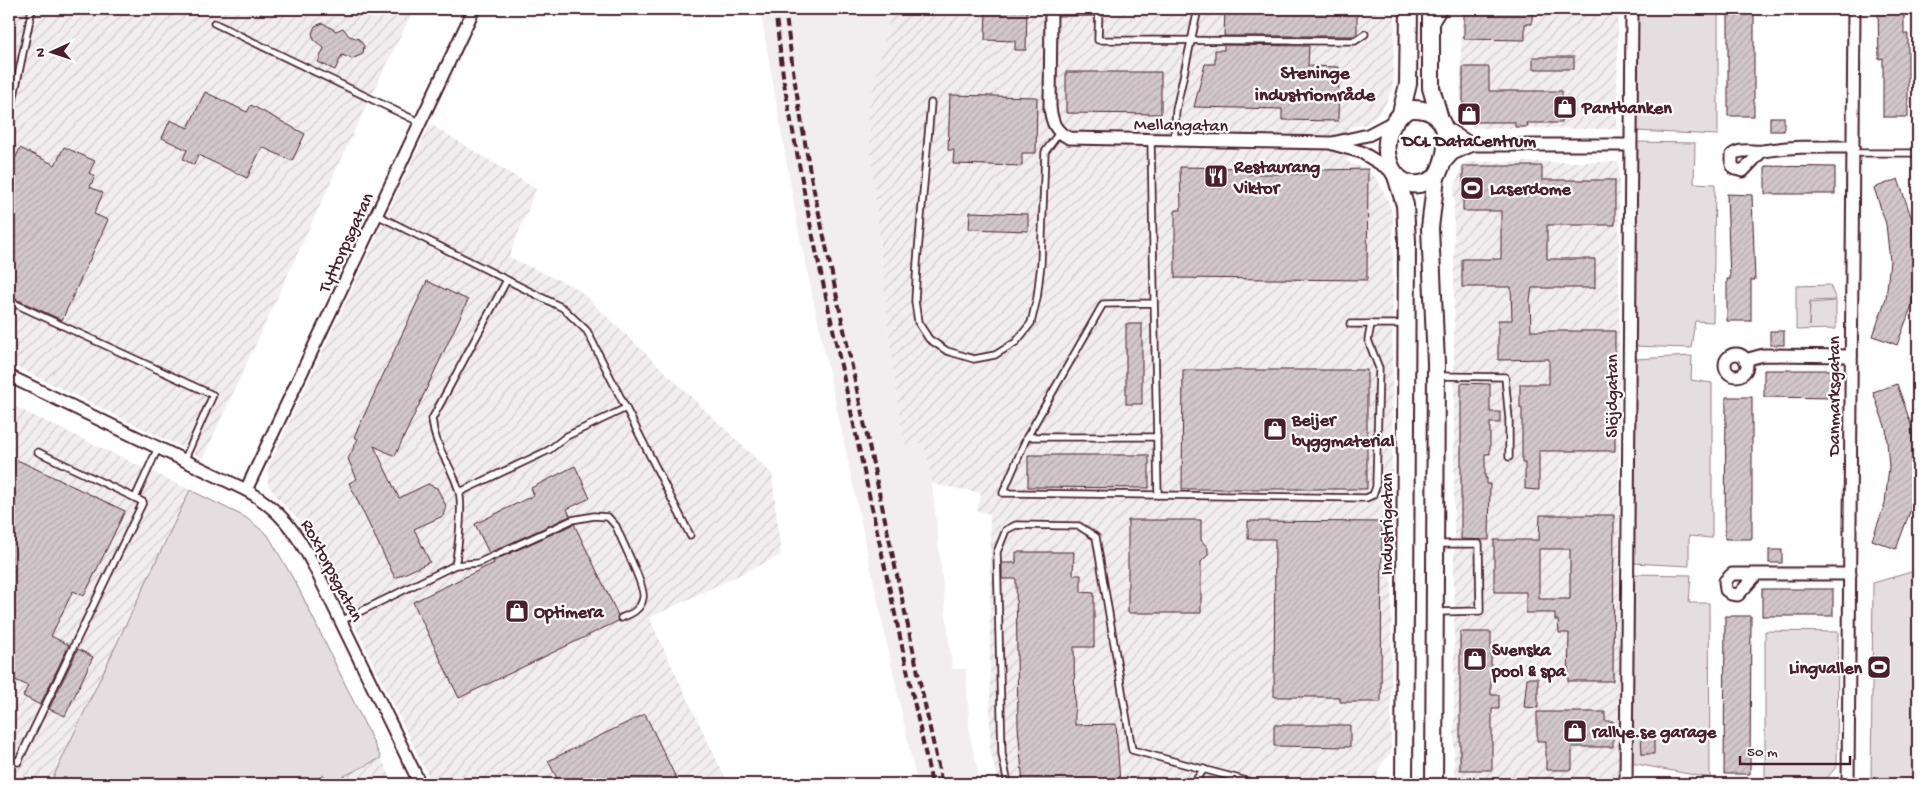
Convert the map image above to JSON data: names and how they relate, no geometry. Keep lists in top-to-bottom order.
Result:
{
  "streets": {
    "main road": ["Industrigatan"],
    "street": [
      "Mellangatan",
      "Tyttorpsgatan",
      "Slöjdgatan",
      "Danmarksgatan",
      "Roxtorpsgatan"
    ]
  },
  "crossings": [
    ["Mellangatan", "Industrigatan"],
    ["Tyttorpsgatan", "Roxtorpsgatan"]
  ],
  "districts": ["Steninge industriområde"],
  "places": {
    "shop": [
      "Pantbanken",
      "DCL DataCentrum",
      "Beijer byggmaterial",
      "Optimera",
      "Svenska pool & spa",
      "rallye.se garage"
    ],
    "restaurant": ["Restaurang Viktor"],
    "sports": ["Laserdome", "Lingvallen"]
  },
  "scale_bar": "50 m",
  "north": "left"
}
